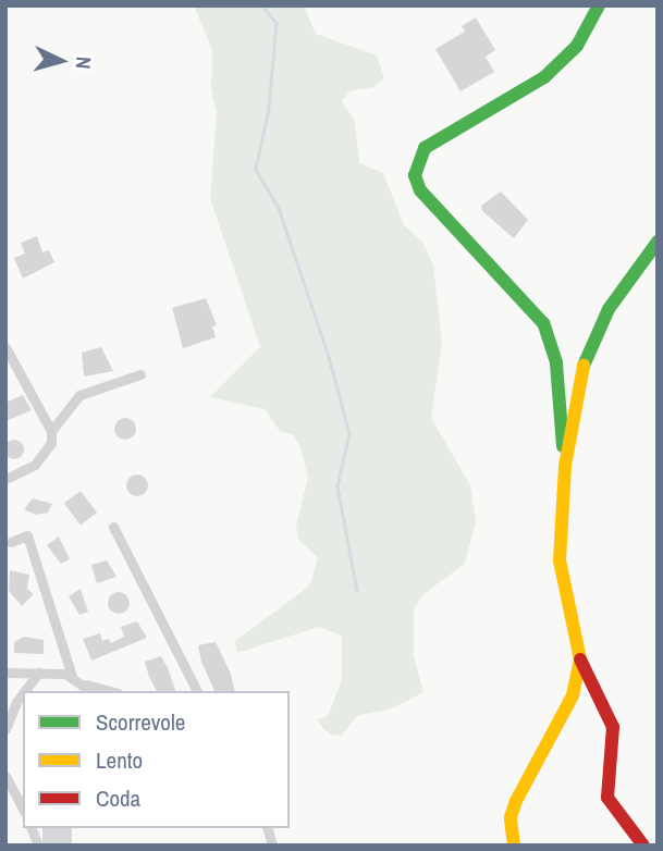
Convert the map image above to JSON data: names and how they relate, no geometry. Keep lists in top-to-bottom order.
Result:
{
  "legend": ["Scorrevole", "Lento", "Coda"],
  "north": "right"
}
